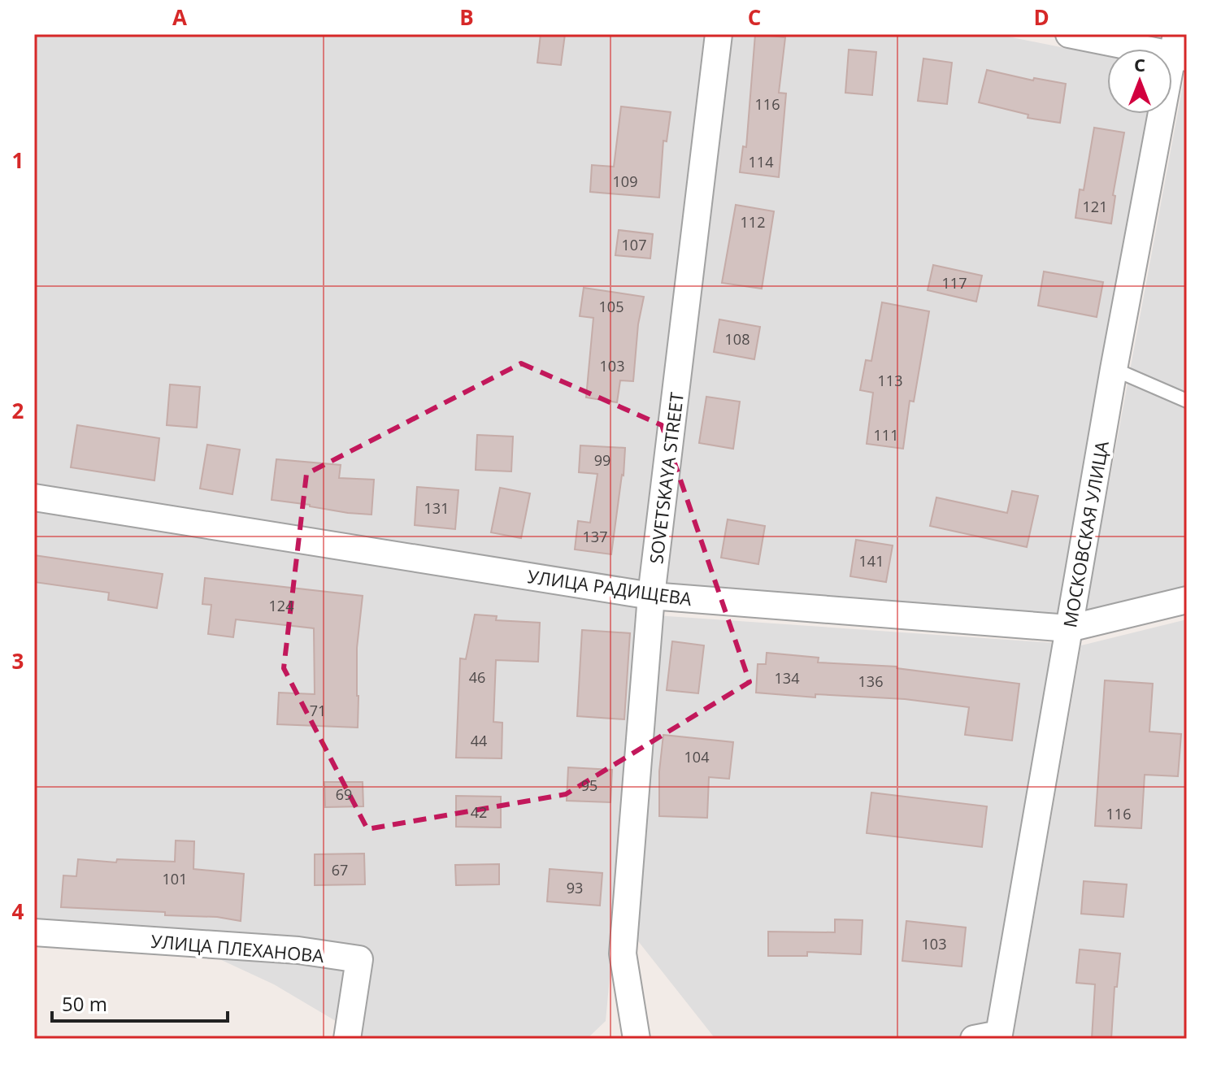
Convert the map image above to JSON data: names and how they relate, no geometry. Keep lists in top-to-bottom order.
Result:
{
  "streets": {
    "street": [
      "SOVETSKAYA STREET",
      "МОСКОВСКАЯ УЛИЦА",
      "УЛИЦА РАДИЩЕВА",
      "УЛИЦА ПЛЕХАНОВА"
    ]
  },
  "crossings": [
    ["SOVETSKAYA STREET", "УЛИЦА РАДИЩЕВА"],
    ["МОСКОВСКАЯ УЛИЦА", "УЛИЦА РАДИЩЕВА"]
  ],
  "house_numbers": [
    "116",
    "114",
    "109",
    "121",
    "112",
    "107",
    "117",
    "105",
    "108",
    "103",
    "113",
    "111",
    "99",
    "131",
    "137",
    "141",
    "124",
    "46",
    "134",
    "136",
    "71",
    "44",
    "104",
    "95",
    "69",
    "42",
    "116",
    "67",
    "101",
    "93",
    "103"
  ],
  "scale_bar": "50 m",
  "north": "top",
  "grid": {
    "columns": [
      "A",
      "B",
      "C",
      "D"
    ],
    "rows": [
      "1",
      "2",
      "3",
      "4"
    ]
  }
}
